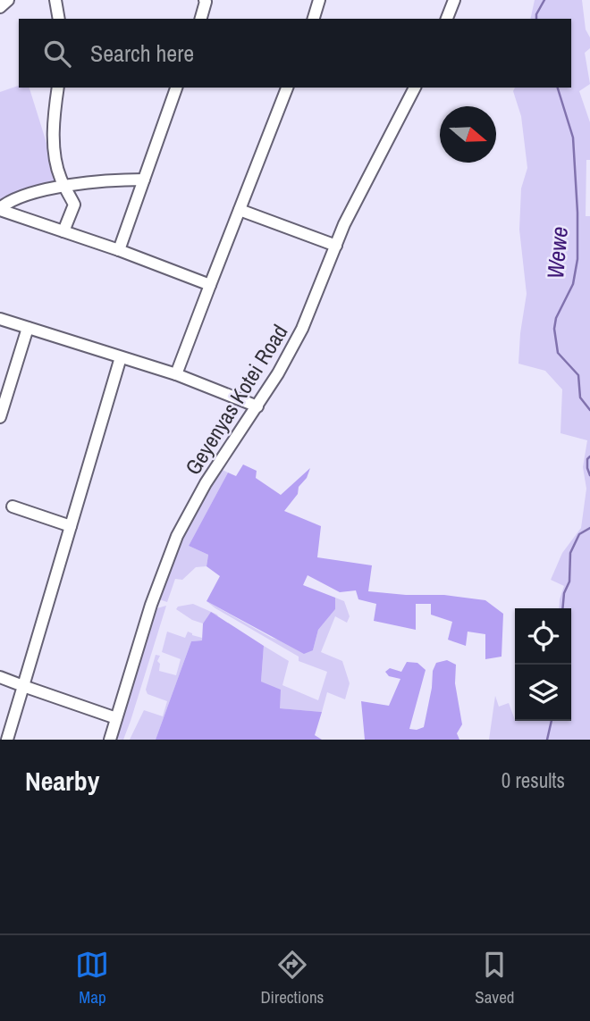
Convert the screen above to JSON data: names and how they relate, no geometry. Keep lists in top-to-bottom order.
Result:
{
  "streets": {
    "street": ["Geyenyas Kotei Road"]
  },
  "water": ["Wewe"],
  "north": "right",
  "page": {
    "search": "Search here",
    "heading": ["Nearby", "0 results"],
    "nav": ["Map", "Directions", "Saved"]
  }
}
